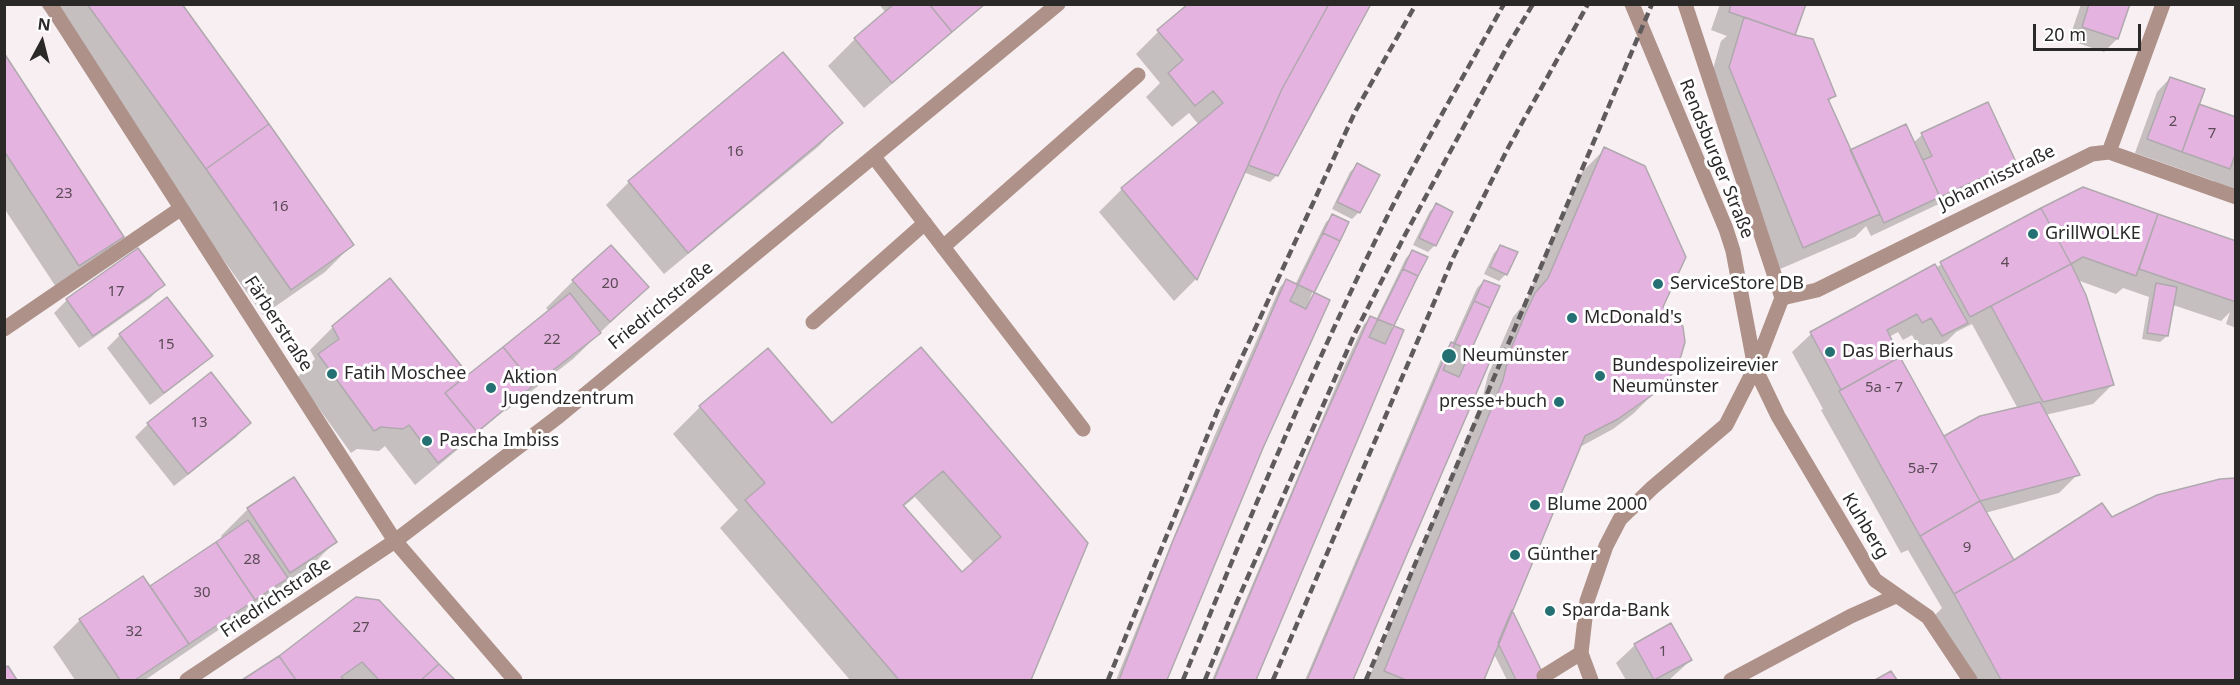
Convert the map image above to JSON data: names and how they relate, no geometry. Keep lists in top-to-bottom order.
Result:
{
  "streets": {
    "street": [
      "Rendsburger Straße",
      "Johannisstraße",
      "Friedrichstraße",
      "Färberstraße",
      "Kuhberg"
    ]
  },
  "crossings": [
    ["Rendsburger Straße", "Johannisstraße"],
    ["Rendsburger Straße", "Kuhberg"],
    ["Friedrichstraße", "Färberstraße"]
  ],
  "places": [
    "GrillWOLKE",
    "ServiceStore DB",
    "McDonald's",
    "Das Bierhaus",
    "Neumünster",
    "Fatih Moschee",
    "Bundespolizeirevier Neumünster",
    "Aktion Jugendzentrum",
    "presse+buch",
    "Pascha Imbiss",
    "Blume 2000",
    "Günther",
    "Sparda-Bank"
  ],
  "house_numbers": [
    "2",
    "7",
    "16",
    "23",
    "16",
    "4",
    "20",
    "17",
    "22",
    "15",
    "5a - 7",
    "13",
    "5a-7",
    "9",
    "28",
    "30",
    "27",
    "32",
    "1"
  ],
  "scale_bar": "20 m",
  "north": "top"
}
